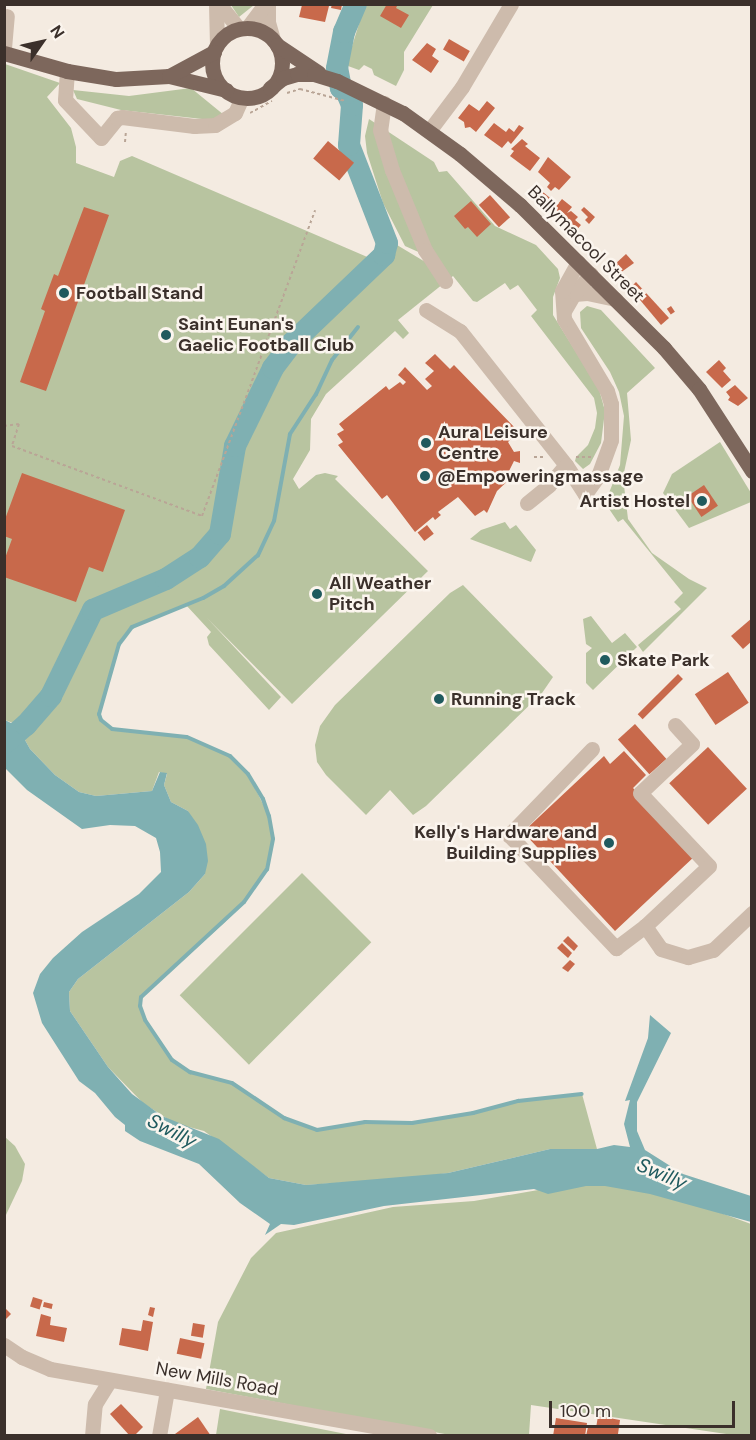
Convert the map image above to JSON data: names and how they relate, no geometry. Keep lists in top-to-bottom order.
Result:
{
  "streets": {
    "main road": ["Ballymacool Street"],
    "street": ["New Mills Road"]
  },
  "water": ["Swilly"],
  "places": [
    "Football Stand",
    "Saint Eunan's Gaelic Football Club",
    "Aura Leisure Centre",
    "@Empoweringmassage",
    "Artist Hostel",
    "All Weather Pitch",
    "Skate Park",
    "Running Track",
    "Kelly's Hardware and Building Supplies"
  ],
  "scale_bar": "100 m",
  "north": "top right"
}
